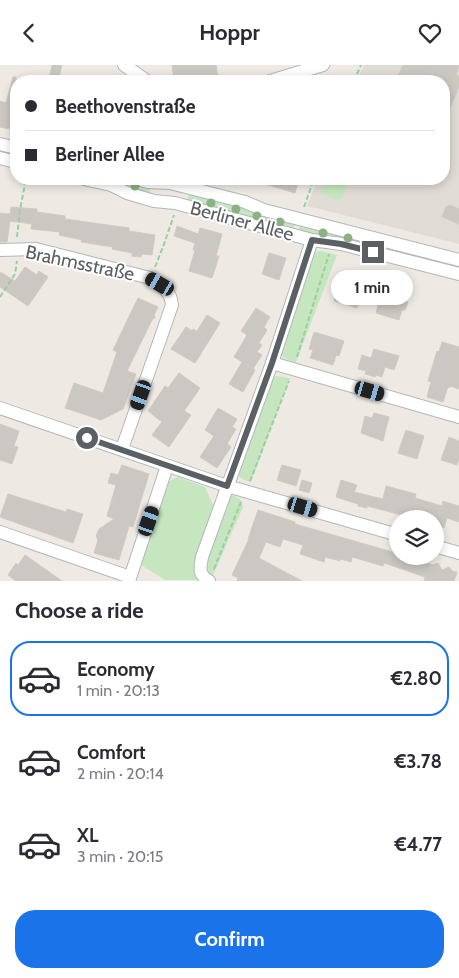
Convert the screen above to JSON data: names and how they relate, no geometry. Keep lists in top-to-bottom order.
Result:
{
  "streets": {
    "street": ["Berliner Allee", "Brahmsstraße"]
  },
  "page": {
    "header": "Hoppr",
    "banner": ["Beethovenstraße", "Berliner Allee"],
    "bubble": "1 min",
    "heading": "Choose a ride",
    "list": [
      {
        "name": "Economy",
        "note": "1 min · 20:13",
        "value": "€2.80"
      },
      {
        "name": "Comfort",
        "note": "2 min · 20:14",
        "value": "€3.78"
      },
      {
        "name": "XL",
        "note": "3 min · 20:15",
        "value": "€4.77"
      }
    ],
    "buttons": "Confirm"
  }
}
